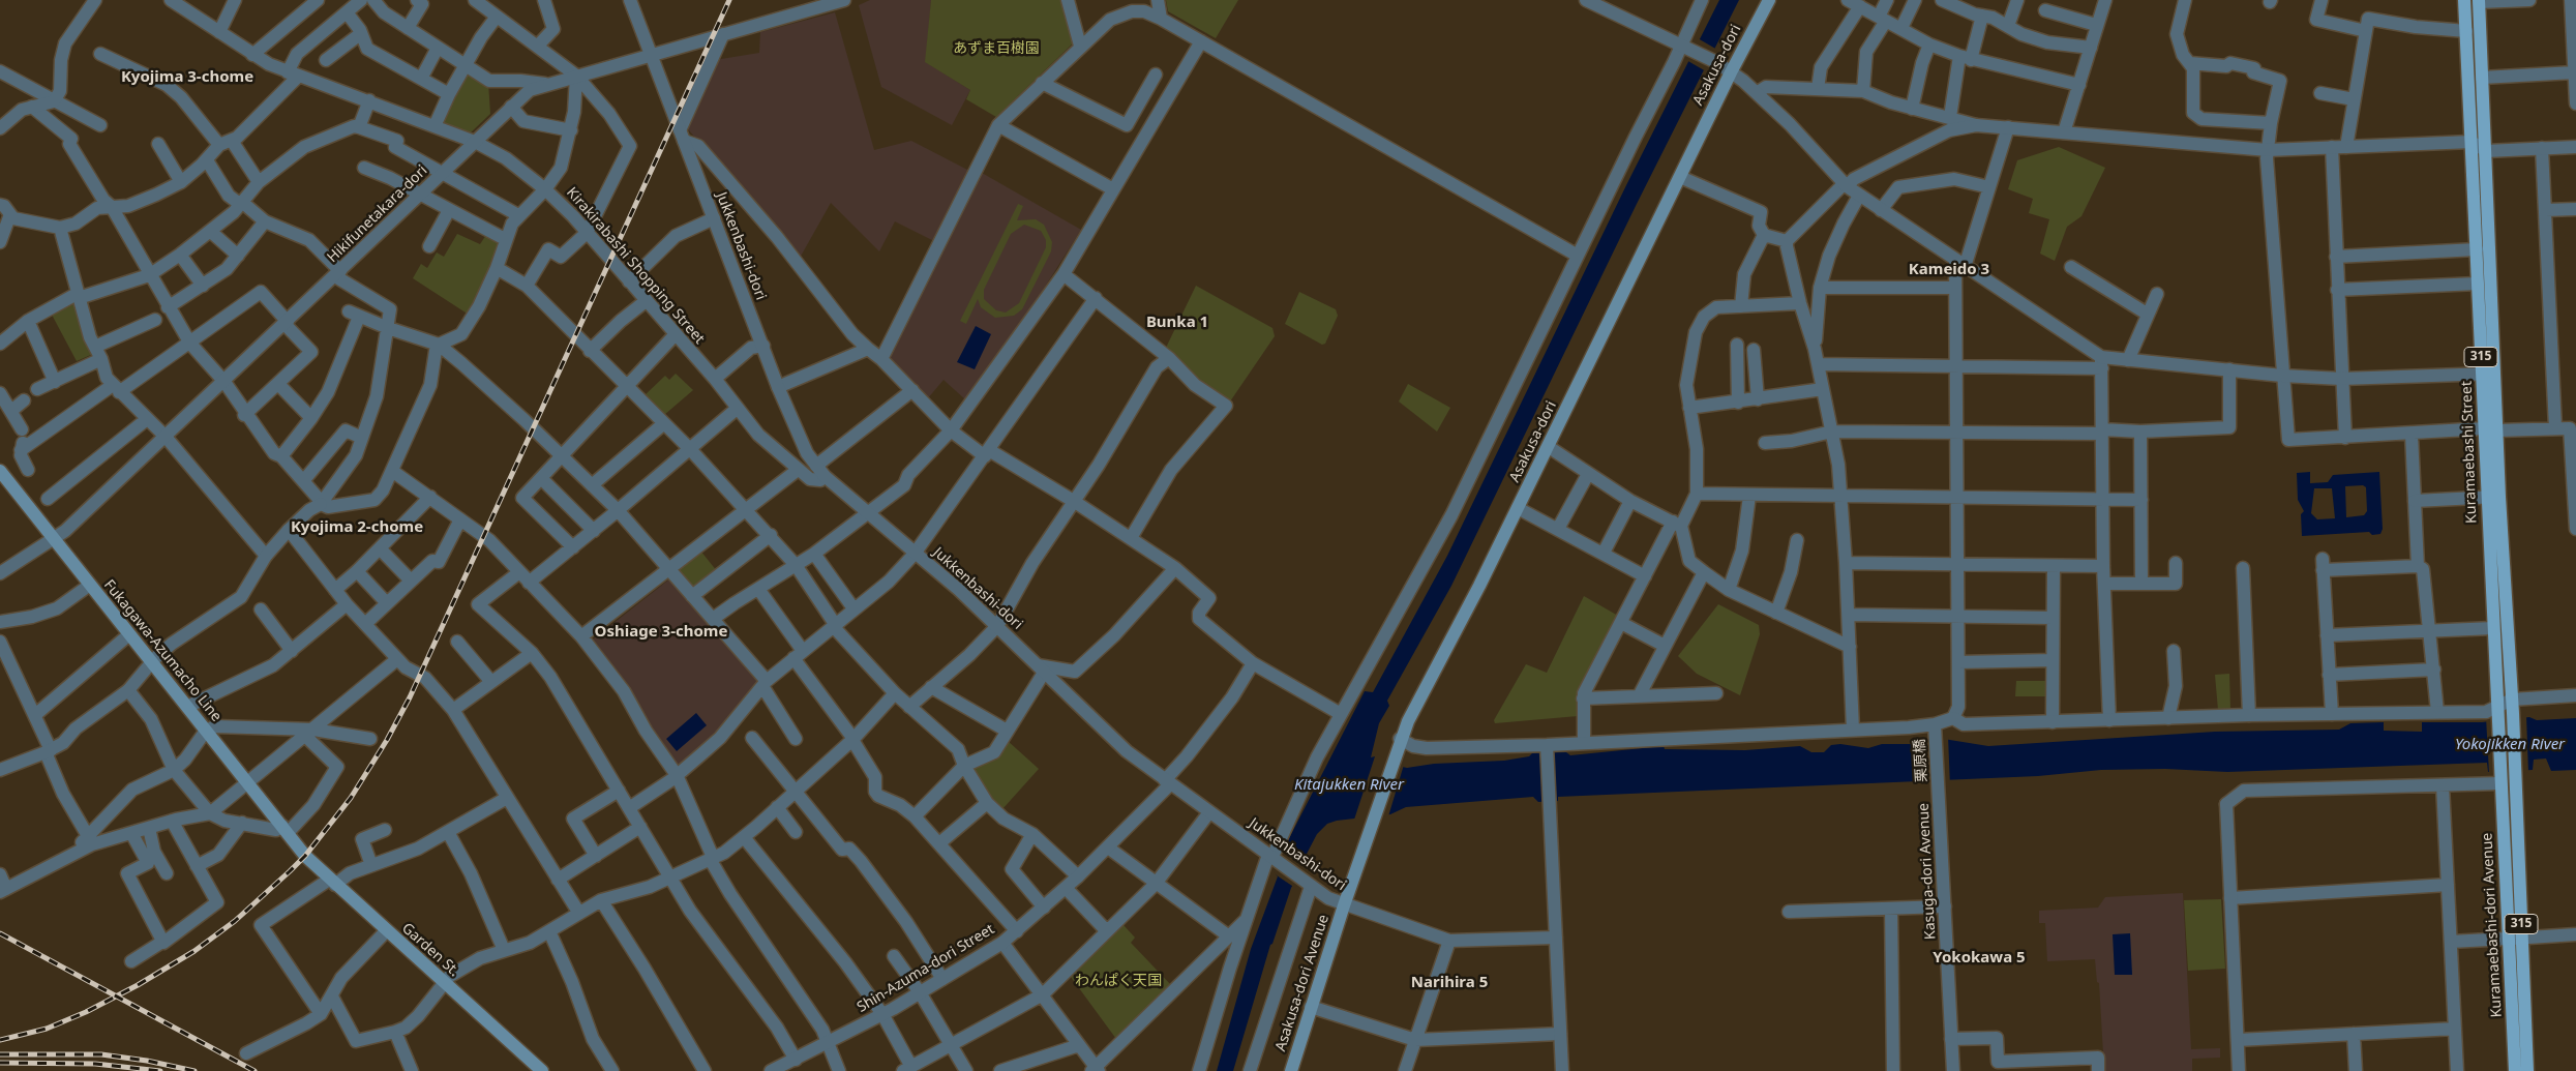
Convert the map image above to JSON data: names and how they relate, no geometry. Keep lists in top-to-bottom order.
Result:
{
  "streets": {
    "main road": [
      "Asakusa-dori",
      "315",
      "Kuramaebashi Street",
      "Fukagawa-Azumacho Line",
      "Kuramaebashi-dori Avenue",
      "Garden St.",
      "Asakusa-dori Avenue"
    ],
    "street": [
      "Hikifunetakara-dori",
      "Jukkenbashi-dori",
      "Kirakirabashi Shopping Street",
      "栗原橋",
      "Kasuga-dori Avenue",
      "Shin-Azuma-dori Street"
    ]
  },
  "crossings": [
    ["Asakusa-dori", "Jukkenbashi-dori"],
    ["Asakusa-dori", "Asakusa-dori Avenue"],
    ["Hikifunetakara-dori", "Jukkenbashi-dori"],
    ["Hikifunetakara-dori", "Kirakirabashi Shopping Street"],
    ["Hikifunetakara-dori", "Fukagawa-Azumacho Line"],
    ["Jukkenbashi-dori", "Kirakirabashi Shopping Street"],
    ["Jukkenbashi-dori", "Shin-Azuma-dori Street"],
    ["Jukkenbashi-dori", "Asakusa-dori Avenue"],
    ["Kuramaebashi Street", "Kuramaebashi-dori Avenue"],
    ["Fukagawa-Azumacho Line", "Garden St."],
    ["栗原橋", "Kasuga-dori Avenue"]
  ],
  "districts": [
    "Kyojima 3-chome",
    "Kameido 3",
    "Bunka 1",
    "Kyojima 2-chome",
    "Oshiage 3-chome",
    "Yokokawa 5",
    "Narihira 5"
  ],
  "water": ["Yokojikken River", "Kitajukken River"],
  "parks": ["あずま百樹園", "わんぱく天国"]
}
